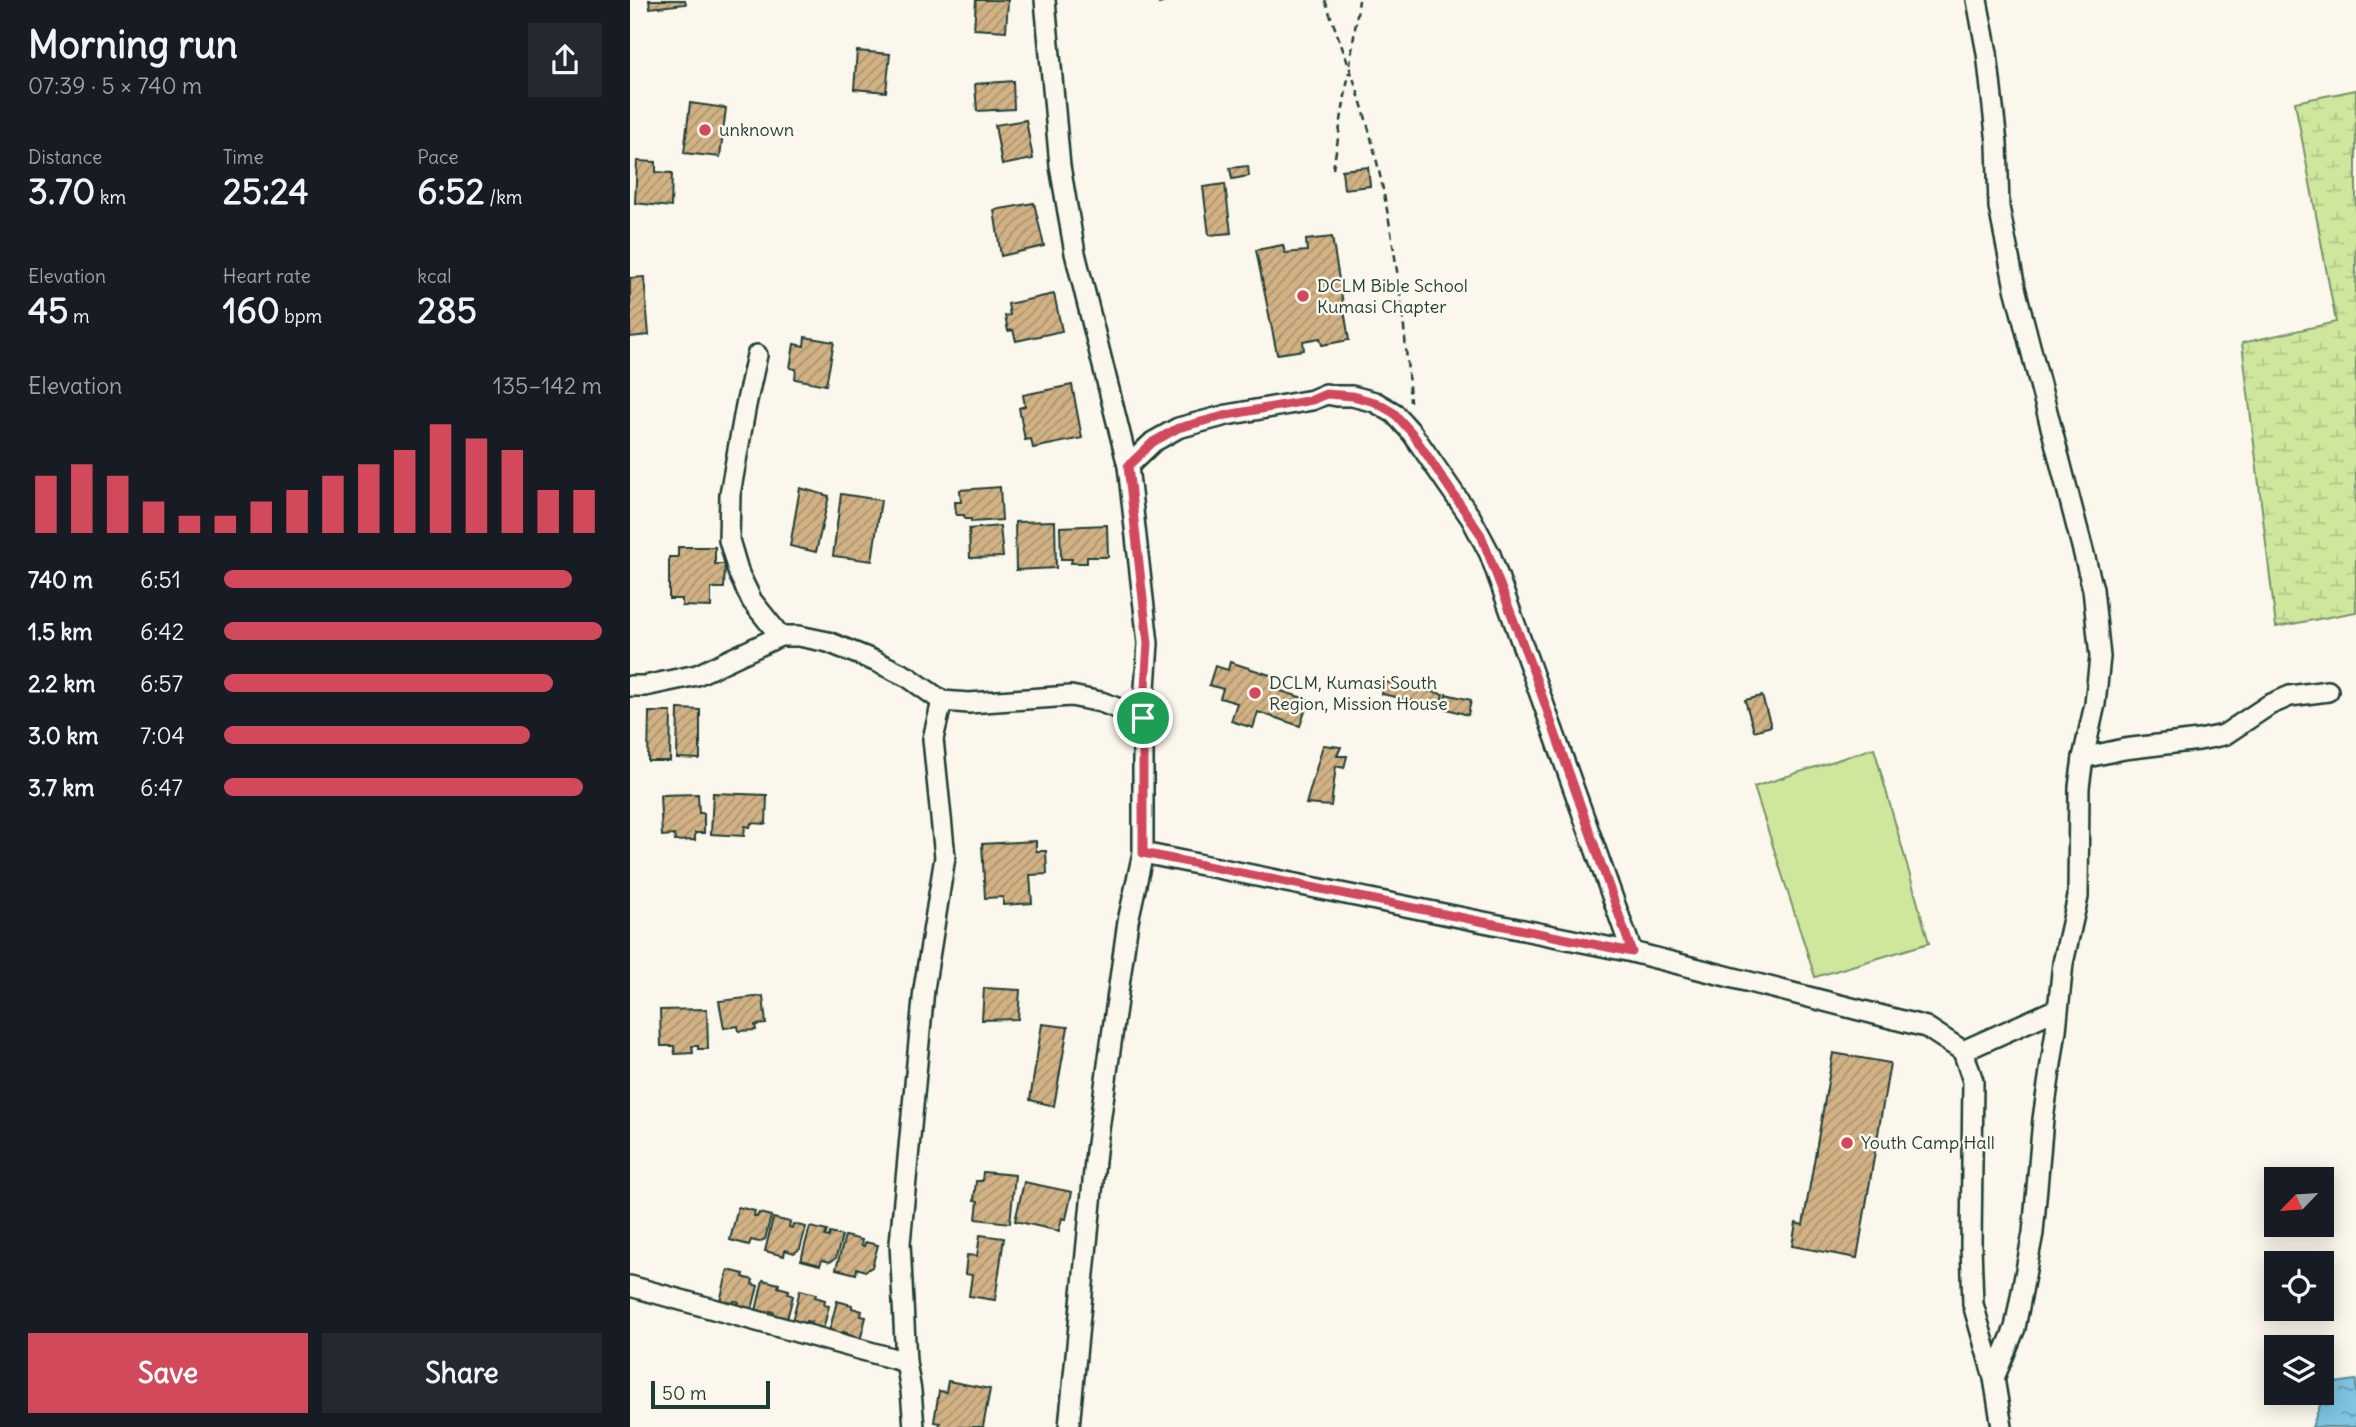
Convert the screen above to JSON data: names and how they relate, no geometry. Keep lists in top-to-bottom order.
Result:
{
  "places": [
    "unknown",
    "DCLM Bible School Kumasi Chapter",
    "DCLM, Kumasi South Region, Mission House",
    "Youth Camp Hall"
  ],
  "scale_bar": "50 m",
  "north": "bottom left",
  "page": {
    "heading": ["Morning run", "07:39 · 5 × 740 m"],
    "stats": [
      ["Distance", "3.70 km"],
      ["Time", "25:24"],
      ["Pace", "6:52 /km"],
      ["Elevation", "45 m"],
      ["Heart rate", "160 bpm"],
      ["kcal", "285"]
    ],
    "chart": ["Elevation", "135–142 m"],
    "list": [
      {
        "name": "740 m",
        "note": "6:51"
      },
      {
        "name": "1.5 km",
        "note": "6:42"
      },
      {
        "name": "2.2 km",
        "note": "6:57"
      },
      {
        "name": "3.0 km",
        "note": "7:04"
      },
      {
        "name": "3.7 km",
        "note": "6:47"
      }
    ],
    "buttons": ["Save", "Share"],
    "scale": "50 m"
  }
}
